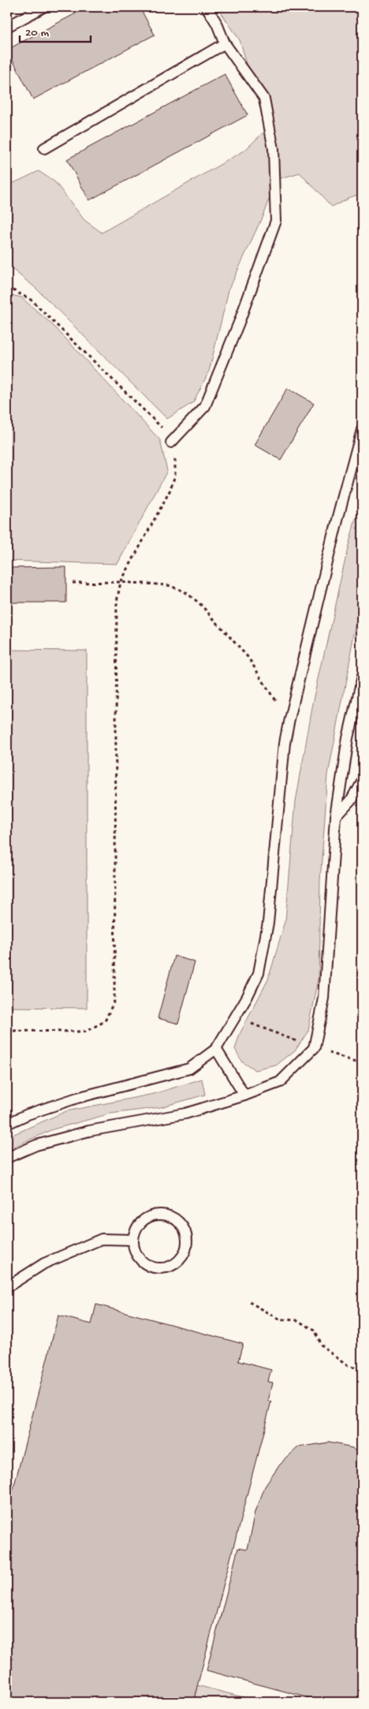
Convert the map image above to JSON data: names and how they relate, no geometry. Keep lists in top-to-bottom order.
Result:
{
  "scale_bar": "20 m"
}
